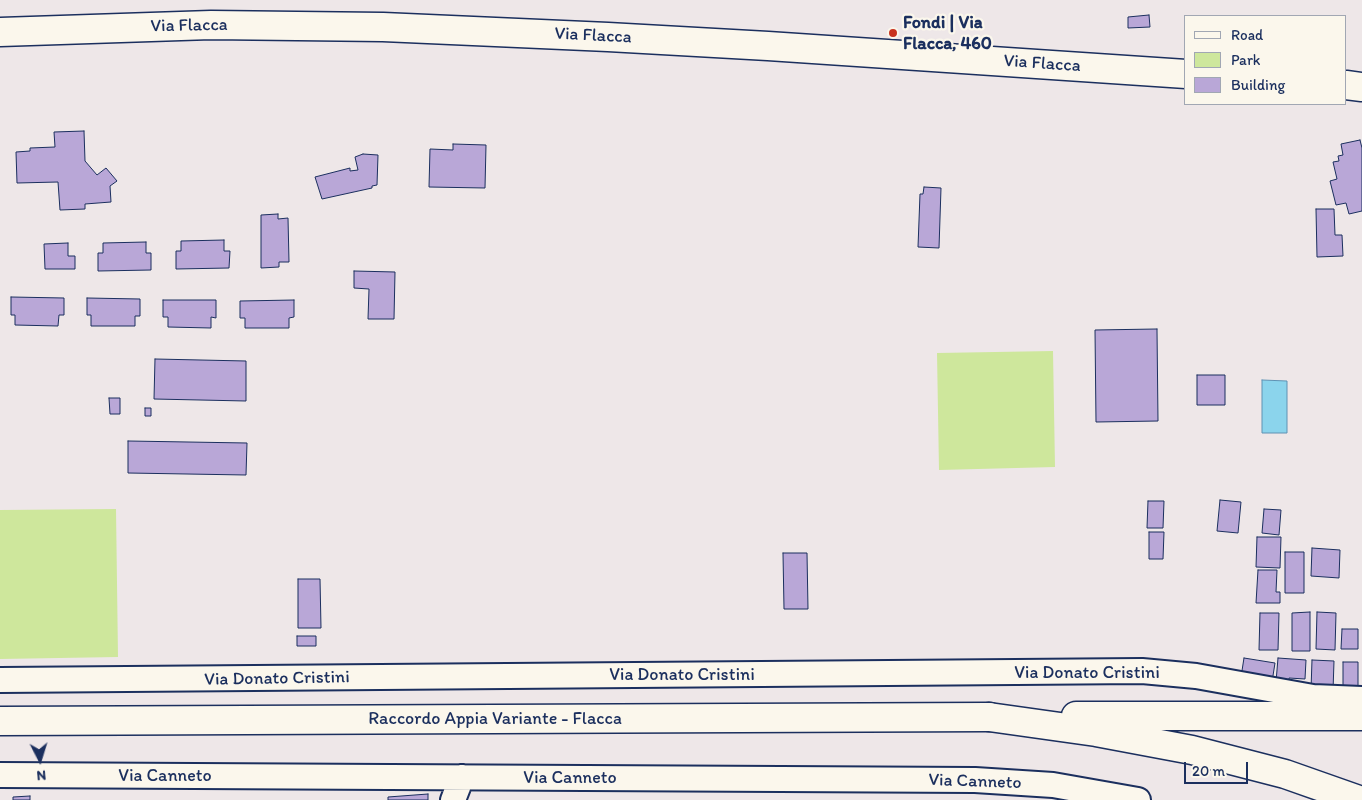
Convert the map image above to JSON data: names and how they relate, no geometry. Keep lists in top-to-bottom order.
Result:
{
  "streets": {
    "main road": ["Via Flacca", "Raccordo Appia Variante - Flacca"],
    "street": ["Via Donato Cristini", "Via Canneto"]
  },
  "places": ["Fondi | Via Flacca, 460"],
  "legend": ["Road", "Park", "Building"],
  "scale_bar": "20 m",
  "north": "bottom"
}
